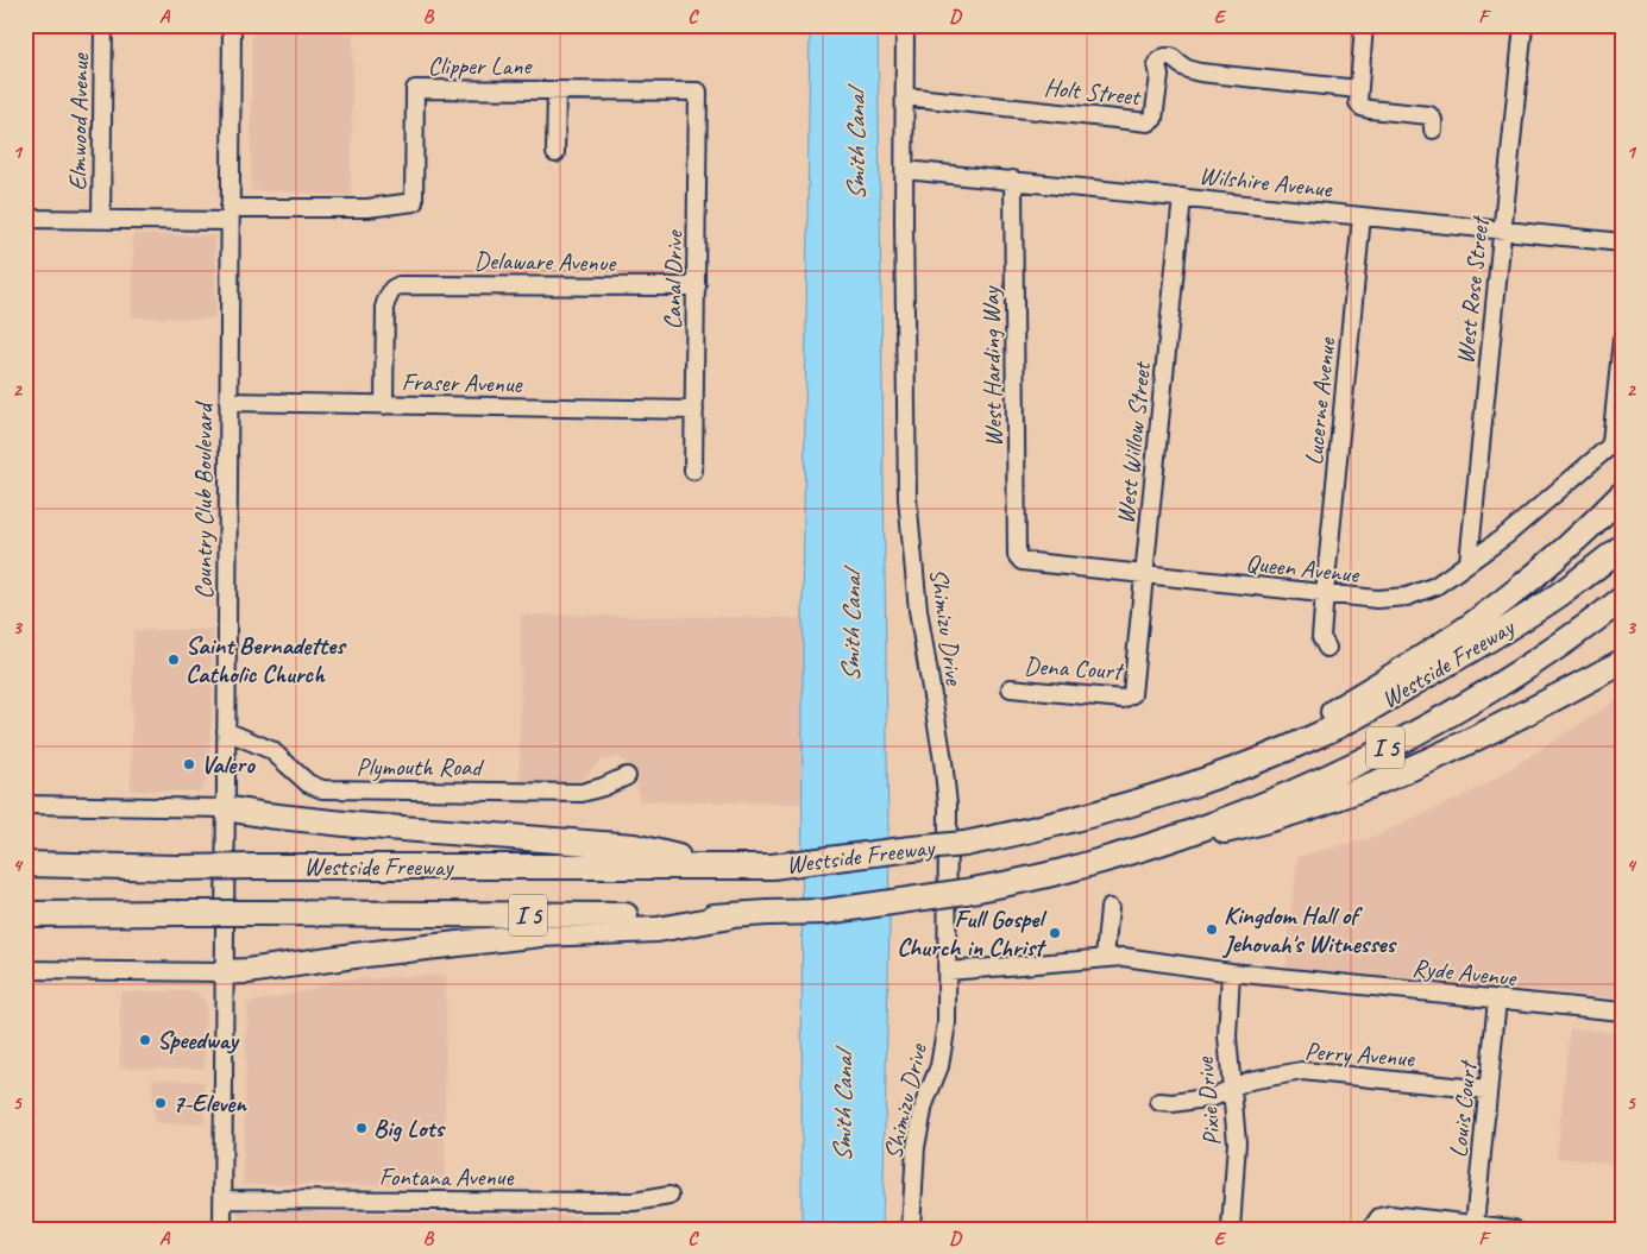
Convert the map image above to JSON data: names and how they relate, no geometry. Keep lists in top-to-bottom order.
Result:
{
  "streets": {
    "highway": ["Westside Freeway", "I 5"],
    "street": [
      "Clipper Lane",
      "Holt Street",
      "Elmwood Avenue",
      "Wilshire Avenue",
      "Delaware Avenue",
      "Canal Drive",
      "West Rose Street",
      "West Harding Way",
      "Fraser Avenue",
      "Lucerne Avenue",
      "West Willow Street",
      "Country Club Boulevard",
      "Queen Avenue",
      "Shimizu Drive",
      "Dena Court",
      "Plymouth Road",
      "Ryde Avenue",
      "Perry Avenue",
      "Pixie Drive",
      "Louis Court",
      "Fontana Avenue"
    ]
  },
  "crossings": [
    ["Clipper Lane", "Canal Drive"],
    ["Clipper Lane", "Country Club Boulevard"],
    ["Holt Street", "Shimizu Drive"],
    ["Wilshire Avenue", "West Rose Street"],
    ["Wilshire Avenue", "West Harding Way"],
    ["Wilshire Avenue", "Lucerne Avenue"],
    ["Wilshire Avenue", "West Willow Street"],
    ["Wilshire Avenue", "Shimizu Drive"],
    ["Delaware Avenue", "Canal Drive"],
    ["Delaware Avenue", "Fraser Avenue"],
    ["Canal Drive", "Fraser Avenue"],
    ["West Rose Street", "Queen Avenue"],
    ["West Harding Way", "Queen Avenue"],
    ["Fraser Avenue", "Country Club Boulevard"],
    ["Lucerne Avenue", "Queen Avenue"],
    ["West Willow Street", "Queen Avenue"],
    ["West Willow Street", "Dena Court"],
    ["Country Club Boulevard", "Plymouth Road"],
    ["Country Club Boulevard", "Fontana Avenue"],
    ["Shimizu Drive", "Ryde Avenue"],
    ["Ryde Avenue", "Pixie Drive"],
    ["Ryde Avenue", "Louis Court"],
    ["Perry Avenue", "Pixie Drive"],
    ["Perry Avenue", "Louis Court"]
  ],
  "water": ["Smith Canal"],
  "places": [
    "Saint Bernadettes Catholic Church",
    "Valero",
    "Kingdom Hall of Jehovah's Witnesses",
    "Full Gospel Church in Christ",
    "Speedway",
    "7-Eleven",
    "Big Lots"
  ],
  "grid": {
    "columns": [
      "A",
      "B",
      "C",
      "D",
      "E",
      "F"
    ],
    "rows": [
      "1",
      "2",
      "3",
      "4",
      "5"
    ]
  }
}
